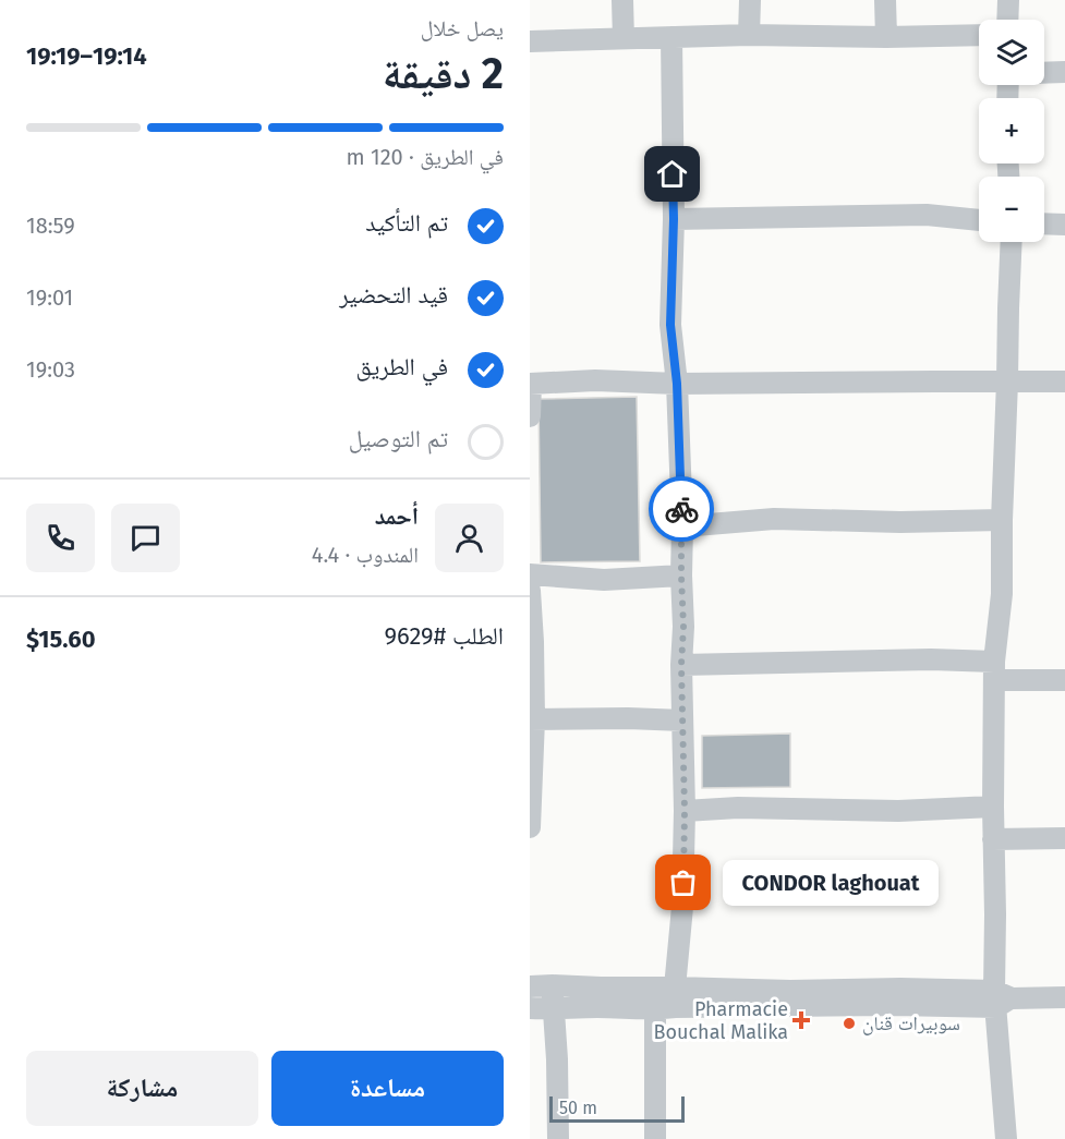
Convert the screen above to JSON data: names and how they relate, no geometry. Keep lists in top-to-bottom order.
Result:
{
  "places": {
    "other": ["CONDOR laghouat", "سوبيرات قنان"],
    "health": ["Pharmacie Bouchal Malika"]
  },
  "scale_bar": "50 m",
  "page": {
    "heading": ["2 دقيقة", "يصل خلال", "19:14–19:19"],
    "panel": [
      "أحمد",
      "المندوب · 4.4",
      "الطلب #9629",
      "$15.60"
    ],
    "map_buttons": ["+", "−"],
    "bar": "في الطريق · 120 m",
    "list": [
      ["تم التأكيد", "18:59"],
      ["قيد التحضير", "19:01"],
      ["في الطريق", "19:03"],
      "تم التوصيل"
    ],
    "bubble": "CONDOR laghouat",
    "buttons": ["مساعدة", "مشاركة"],
    "scale": "50 m"
  }
}
